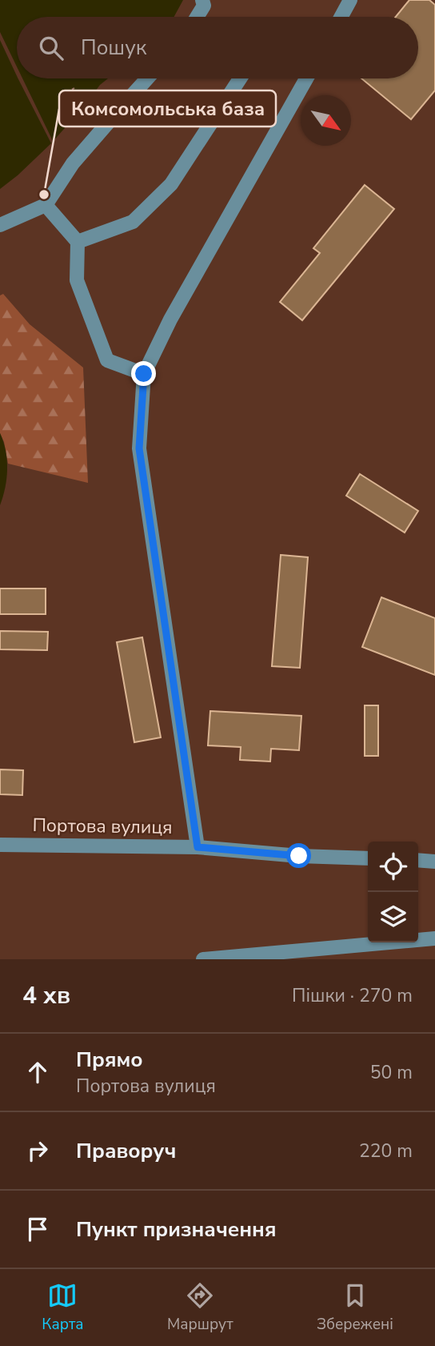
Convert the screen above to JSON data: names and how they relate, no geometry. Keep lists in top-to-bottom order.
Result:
{
  "streets": {
    "street": ["Портова вулиця"]
  },
  "places": ["Комсомольська база"],
  "north": "bottom right",
  "page": {
    "search": "Пошук",
    "heading": ["4 хв", "Пішки · 270 m"],
    "list": [
      ["Прямо", "Портова вулиця", "50 m"],
      ["Праворуч", "220 m"],
      "Пункт призначення"
    ],
    "nav": ["Карта", "Маршрут", "Збережені"]
  }
}
